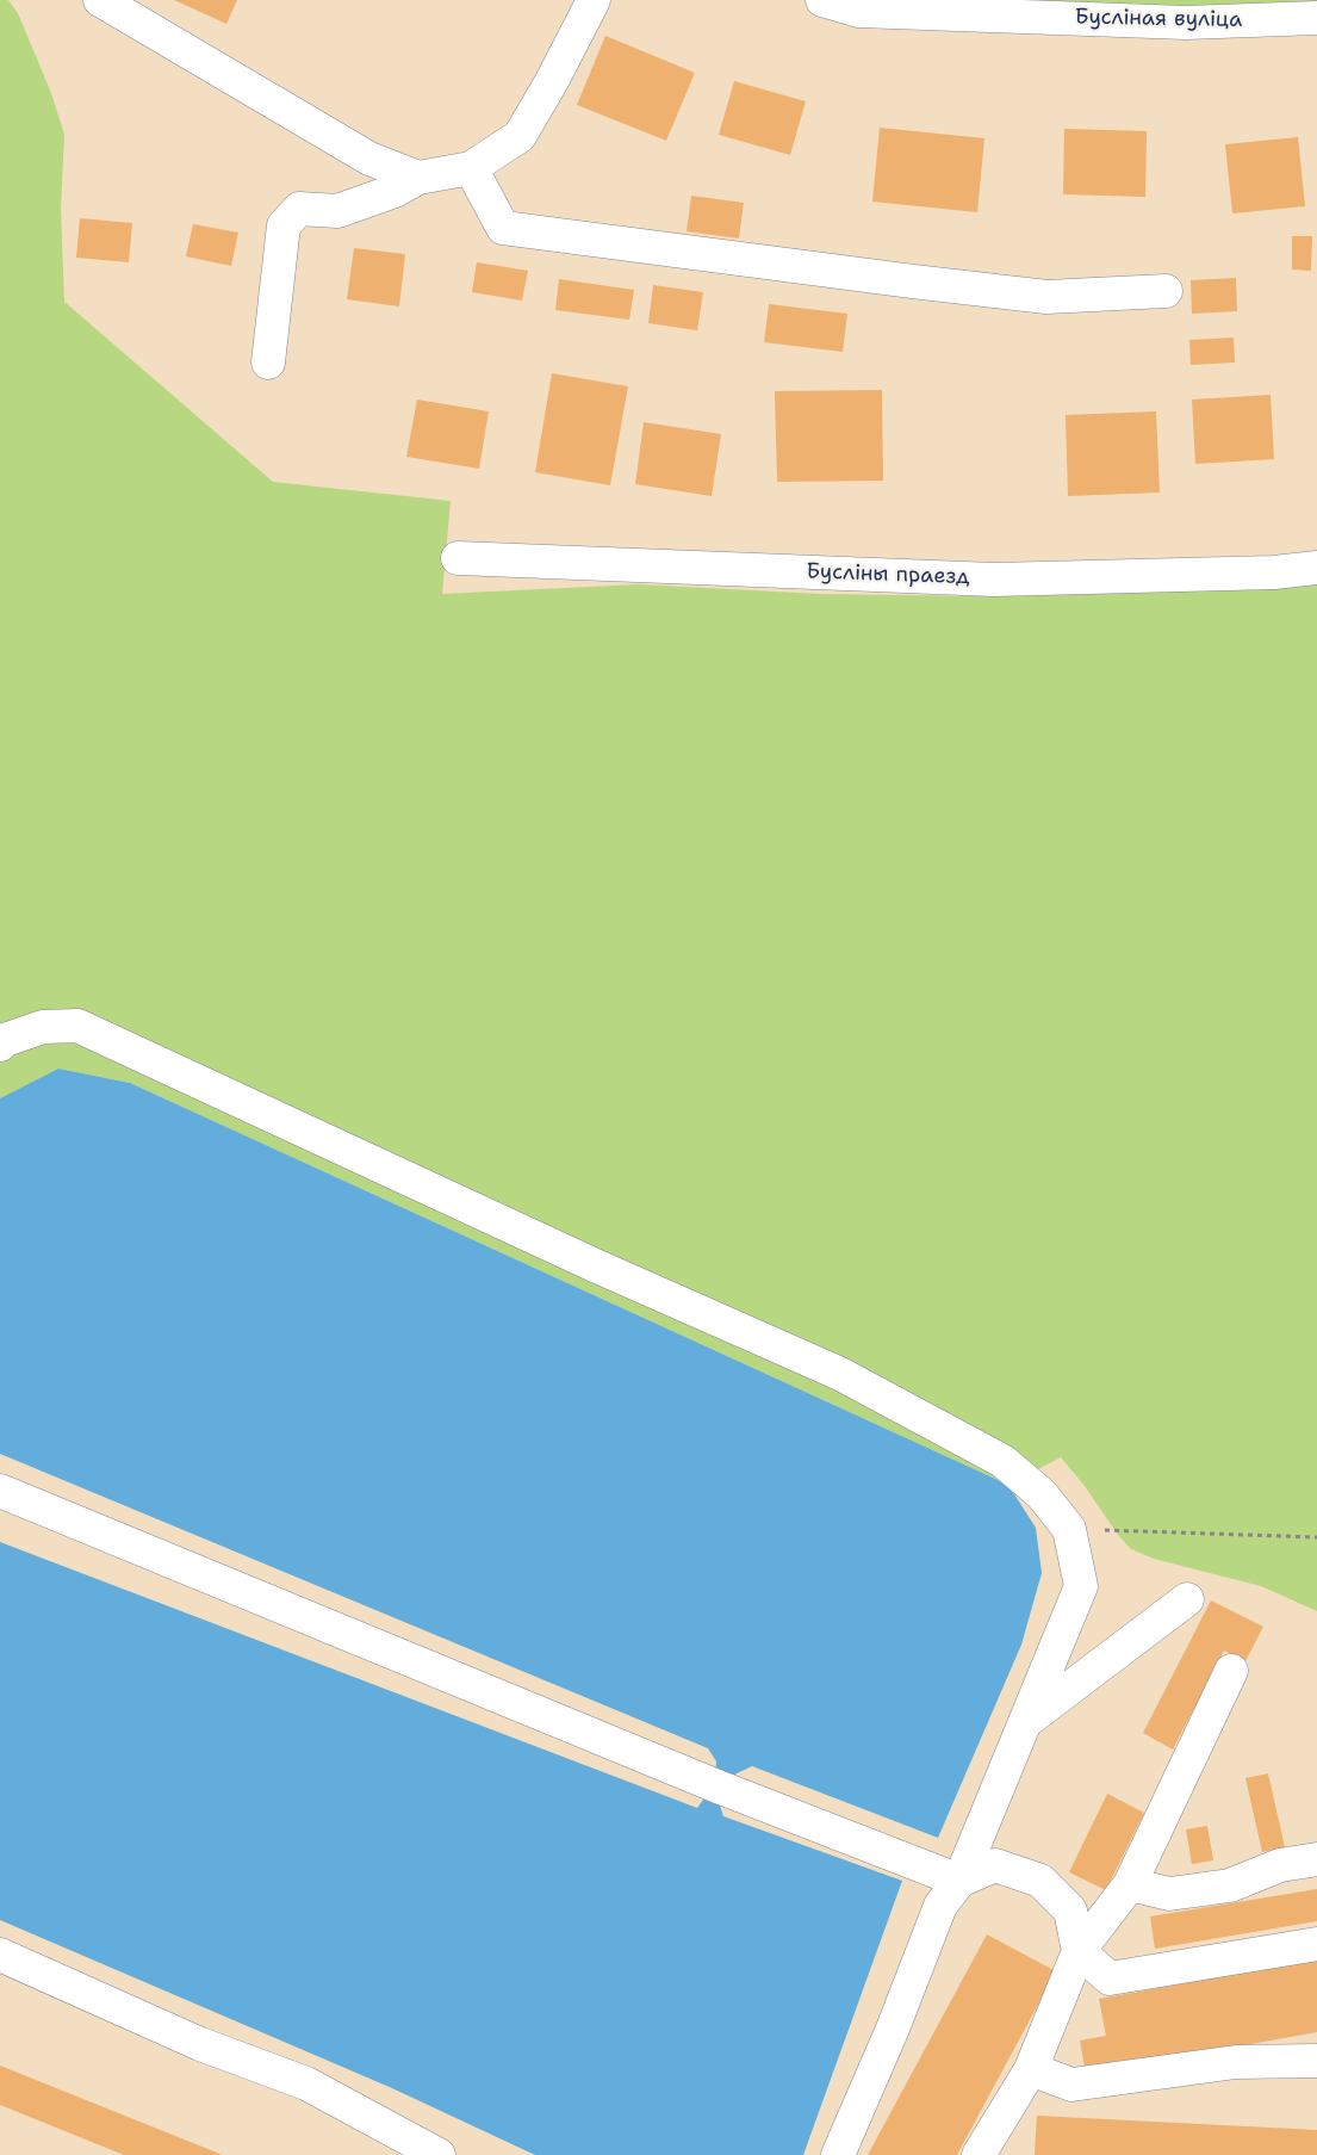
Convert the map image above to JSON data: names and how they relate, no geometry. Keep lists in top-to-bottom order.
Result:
{
  "streets": {
    "street": ["Бусліная вуліца", "Бусліны праезд"]
  }
}
